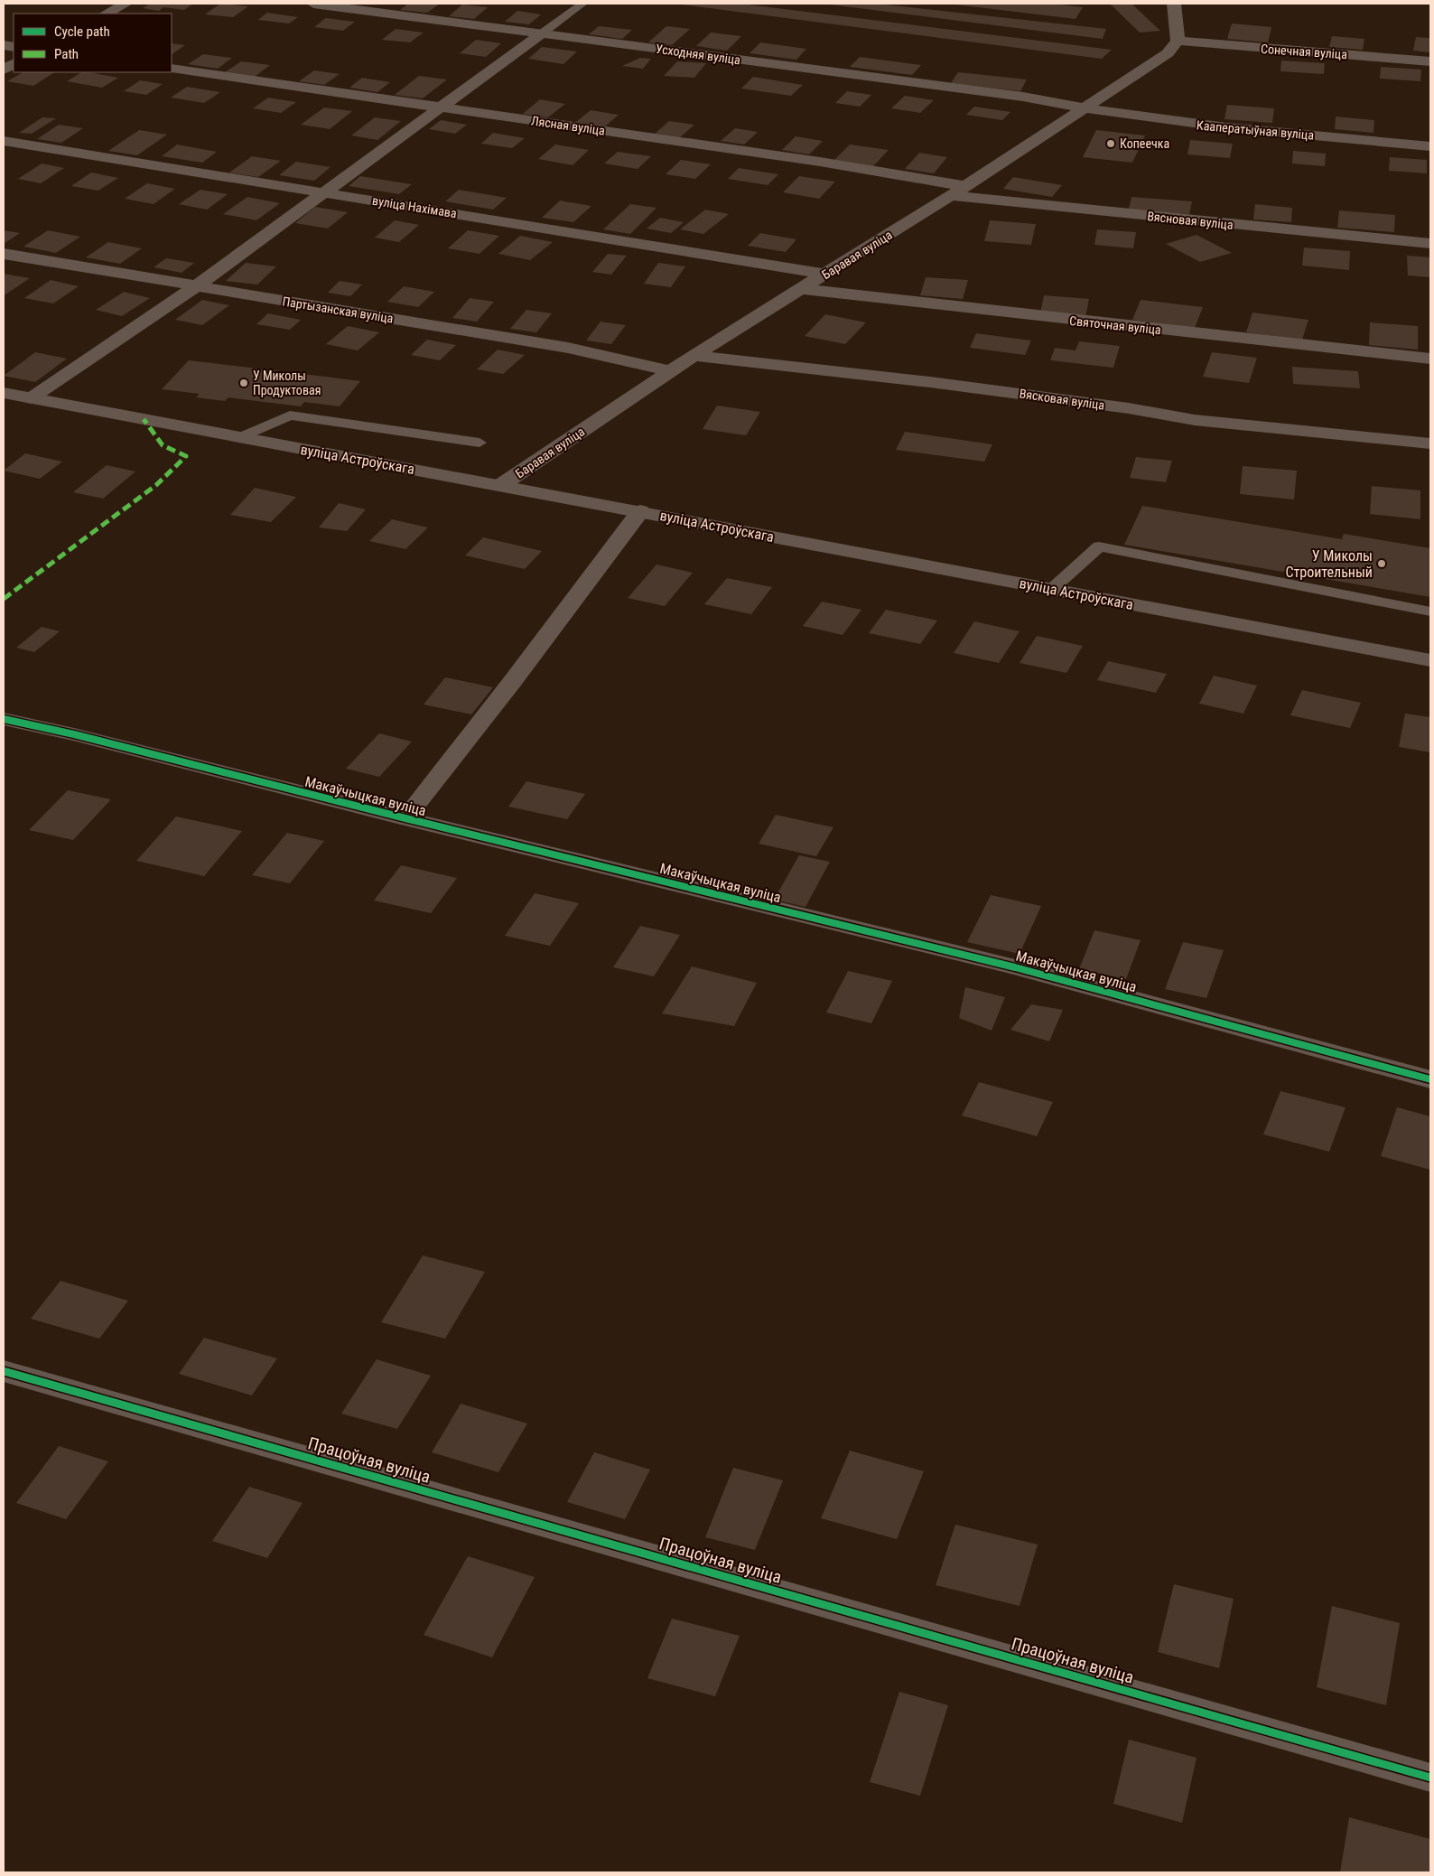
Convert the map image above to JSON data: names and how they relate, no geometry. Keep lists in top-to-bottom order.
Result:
{
  "streets": {
    "street": [
      "Сонечная вуліца",
      "Усходняя вуліца",
      "Лясная вуліца",
      "Кааператыўная вуліца",
      "вуліца Нахімава",
      "Вясновая вуліца",
      "Баравая вуліца",
      "Партызанская вуліца",
      "Святочная вуліца",
      "Вясковая вуліца",
      "вуліца Астроўскага",
      "Макаўчыцкая вуліца",
      "Працоўная вуліца"
    ]
  },
  "crossings": [
    ["Сонечная вуліца", "Баравая вуліца"],
    ["Усходняя вуліца", "Кааператыўная вуліца"],
    ["Усходняя вуліца", "Баравая вуліца"],
    ["Лясная вуліца", "Баравая вуліца"],
    ["Кааператыўная вуліца", "Баравая вуліца"],
    ["вуліца Нахімава", "Баравая вуліца"],
    ["Вясновая вуліца", "Баравая вуліца"],
    ["Баравая вуліца", "Партызанская вуліца"],
    ["Баравая вуліца", "Святочная вуліца"],
    ["Баравая вуліца", "Вясковая вуліца"],
    ["Баравая вуліца", "вуліца Астроўскага"]
  ],
  "places": ["Копеечка", "У Миколы Продуктовая", "У Миколы Строительный"],
  "legend": ["Cycle path", "Path"]
}
